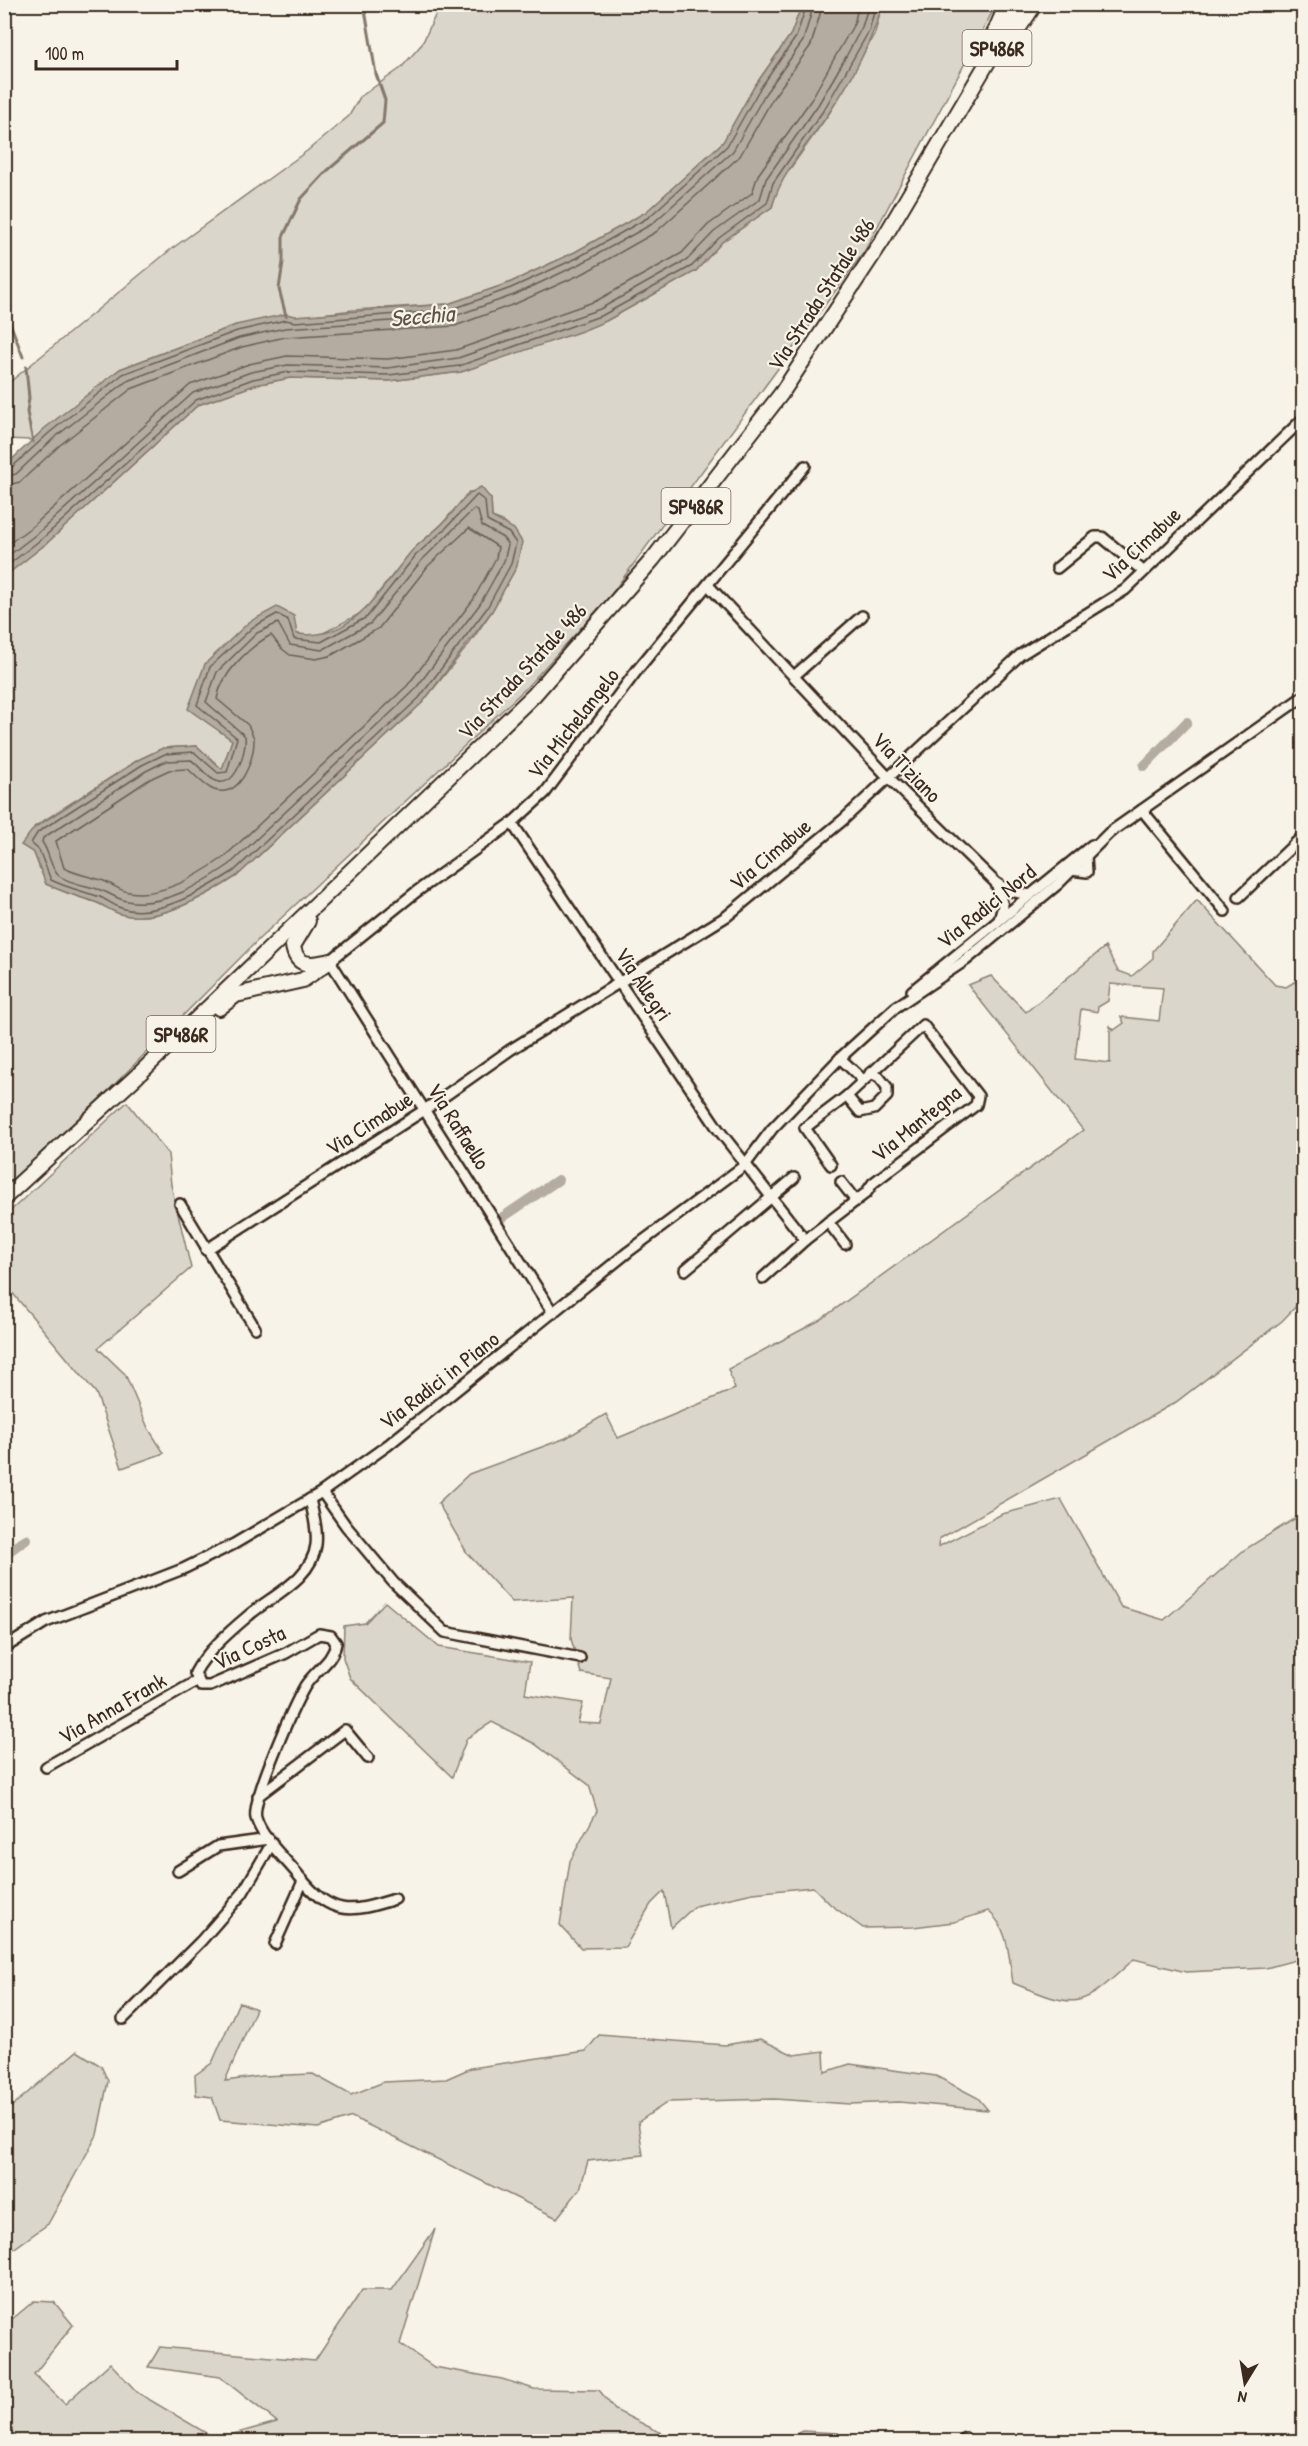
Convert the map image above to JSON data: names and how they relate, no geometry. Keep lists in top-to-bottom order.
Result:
{
  "streets": {
    "main road": ["SP486R", "Via Strada Statale 486"],
    "street": [
      "Via Cimabue",
      "Via Michelangelo",
      "Via Tiziano",
      "Via Radici Nord",
      "Via Allegri",
      "Via Mantegna",
      "Via Raffaello",
      "Via Radici in Piano",
      "Via Costa",
      "Via Anna Frank"
    ]
  },
  "crossings": [
    ["SP486R", "Via Strada Statale 486"],
    ["Via Cimabue", "Via Tiziano"],
    ["Via Cimabue", "Via Allegri"],
    ["Via Cimabue", "Via Raffaello"],
    ["Via Michelangelo", "Via Tiziano"],
    ["Via Michelangelo", "Via Allegri"],
    ["Via Michelangelo", "Via Raffaello"],
    ["Via Radici Nord", "Via Radici in Piano"],
    ["Via Allegri", "Via Radici in Piano"],
    ["Via Raffaello", "Via Radici in Piano"],
    ["Via Radici in Piano", "Via Costa"],
    ["Via Costa", "Via Anna Frank"]
  ],
  "water": ["Secchia"],
  "scale_bar": "100 m",
  "north": "bottom"
}
